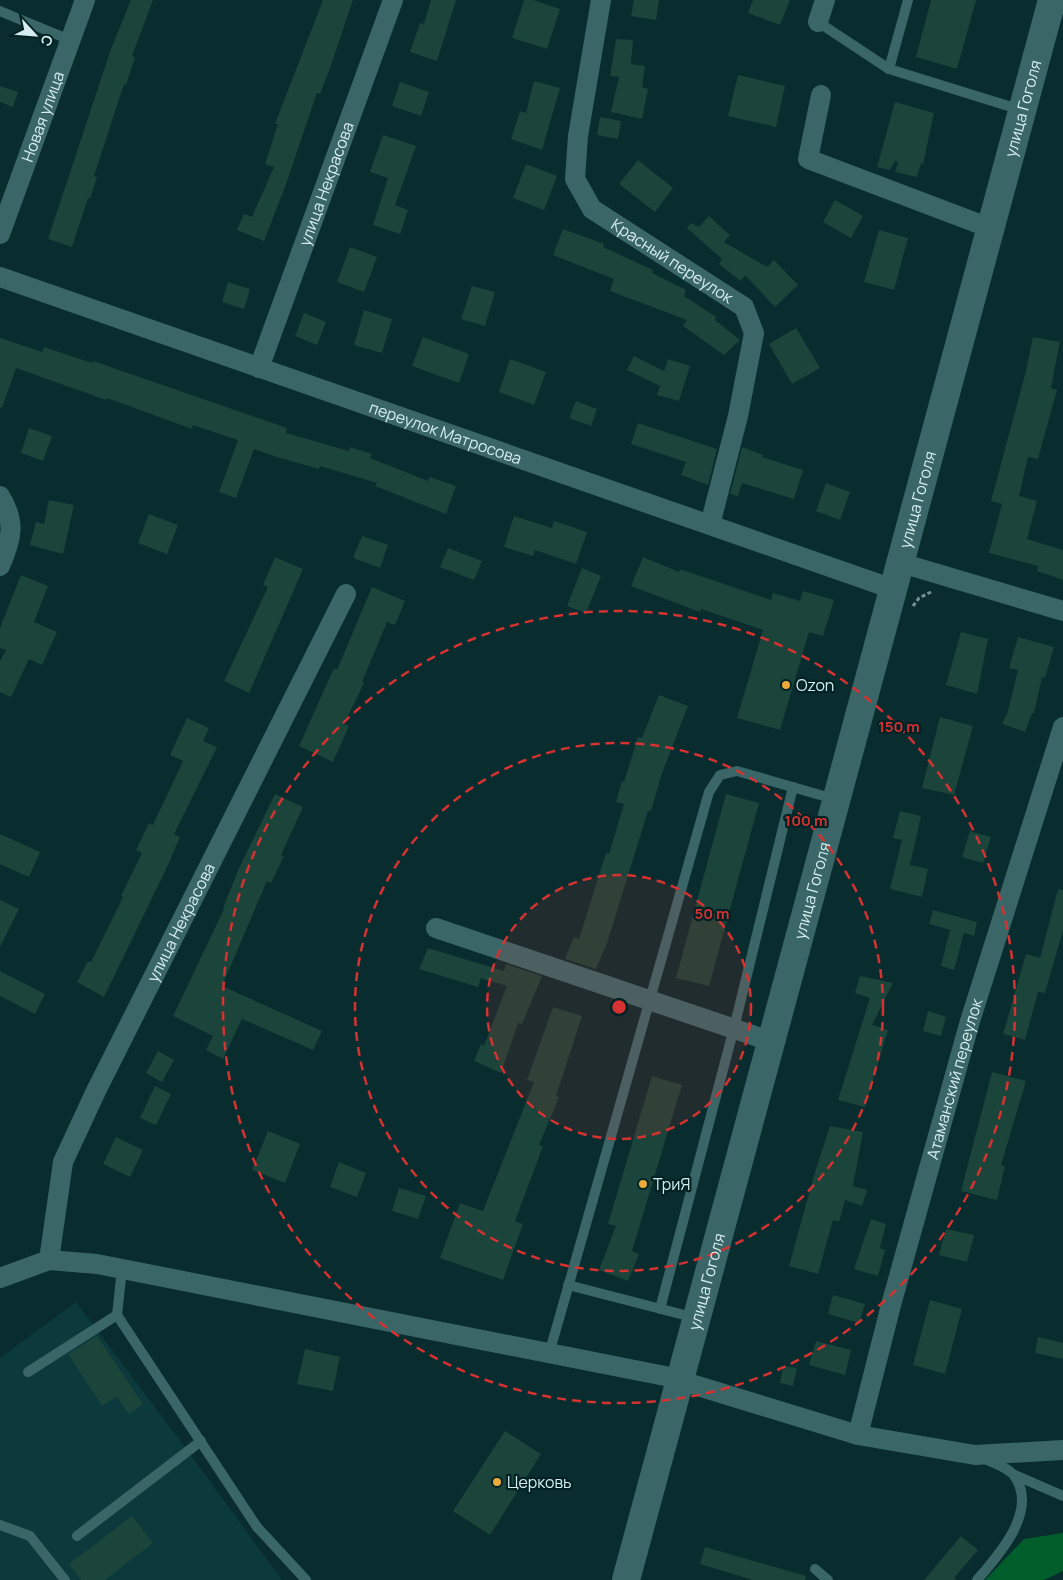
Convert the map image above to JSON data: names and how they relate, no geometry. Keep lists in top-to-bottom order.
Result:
{
  "streets": {
    "main road": ["улица Гоголя"],
    "street": [
      "Новая улица",
      "улица Некрасова",
      "Красный переулок",
      "переулок Матросова",
      "Атаманский переулок"
    ]
  },
  "crossings": [
    ["улица Гоголя", "переулок Матросова"],
    ["улица Некрасова", "переулок Матросова"],
    ["Красный переулок", "переулок Матросова"]
  ],
  "places": ["Ozon", "ТриЯ", "Церковь"],
  "north": "bottom right",
  "rings": ["150 m", "100 m", "50 m"]
}
